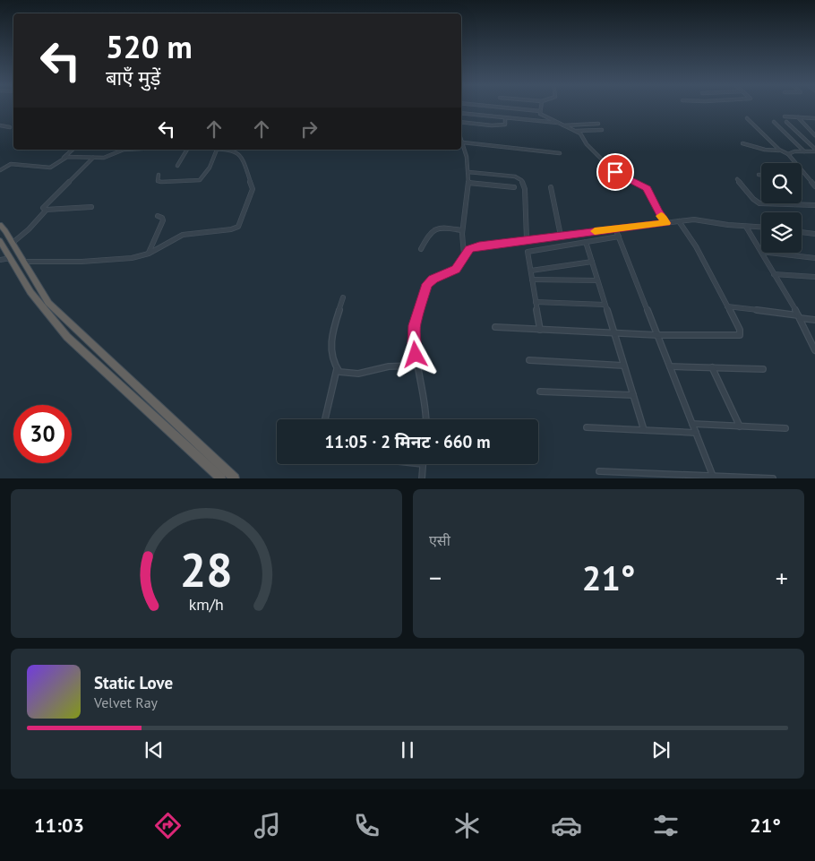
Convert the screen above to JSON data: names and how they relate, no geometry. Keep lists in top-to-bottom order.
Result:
{
  "page": {
    "turn": ["520 m", "बाएँ मुड़ें"],
    "limit": "30",
    "trip": "11:05 · 2 मिनट · 660 m",
    "tile": "एसी",
    "heat": ["−", "21°", "+"],
    "song": ["Static Love", "Velvet Ray"],
    "tabs": ["11:03", "21°"],
    "gauge": ["28", "km/h"]
  }
}
